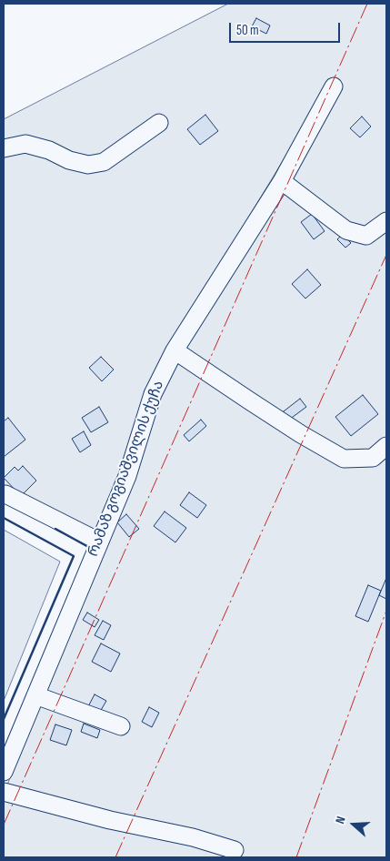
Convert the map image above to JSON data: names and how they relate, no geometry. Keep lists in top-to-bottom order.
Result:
{
  "streets": {
    "street": ["რამაზ გოგიაშვილის ქუჩა"]
  },
  "scale_bar": "50 m",
  "north": "left"
}
